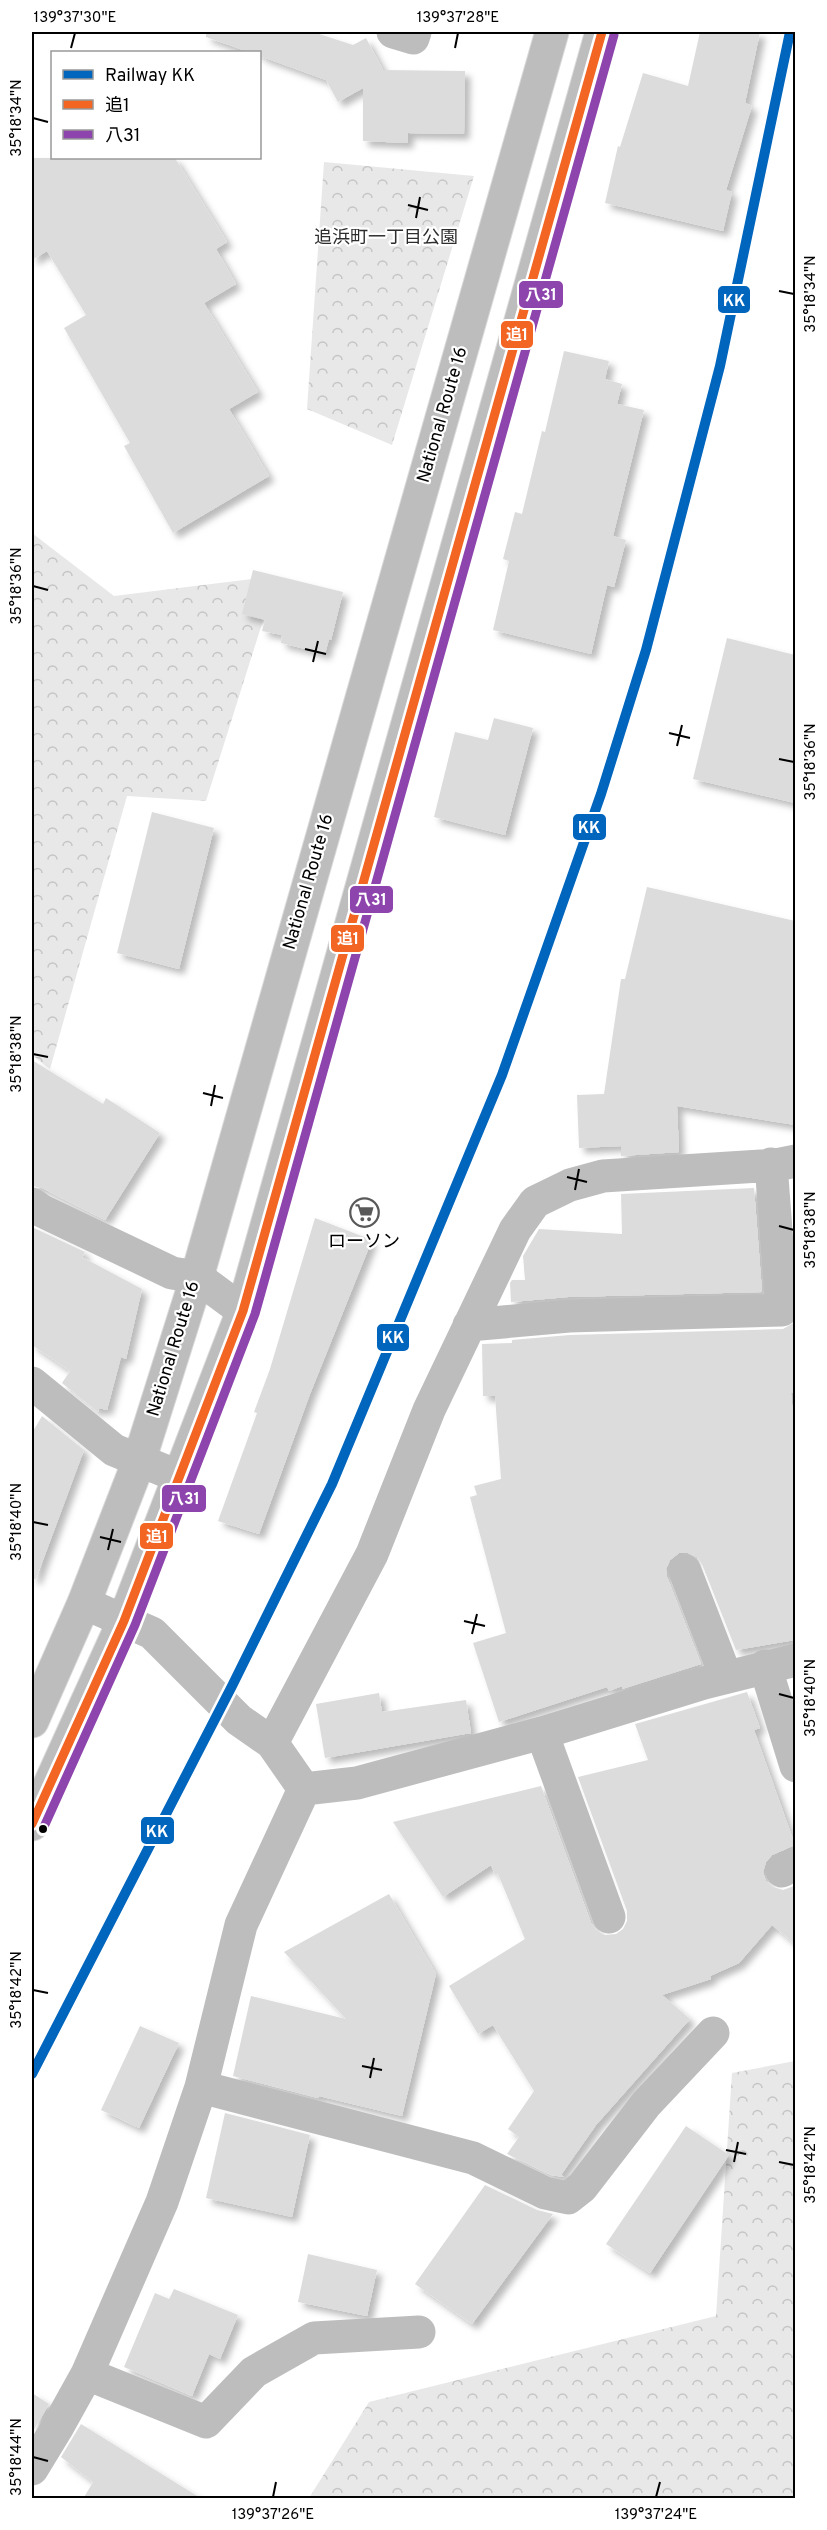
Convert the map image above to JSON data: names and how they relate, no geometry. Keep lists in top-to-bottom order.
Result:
{
  "streets": {
    "main road": ["National Route 16"]
  },
  "parks": ["追浜町一丁目公園"],
  "places": {
    "supermarket": ["ローソン"]
  },
  "lines": ["rail line KK", "transit line 追1", "transit line 八31"],
  "legend": ["Railway KK", "追1", "八31"],
  "coordinates": [
    "139°37'30\"E",
    "139°37'28\"E",
    "35°18'34\"N",
    "35°18'36\"N",
    "35°18'38\"N",
    "35°18'40\"N",
    "35°18'42\"N",
    "35°18'44\"N",
    "139°37'26\"E",
    "139°37'24\"E"
  ]
}
